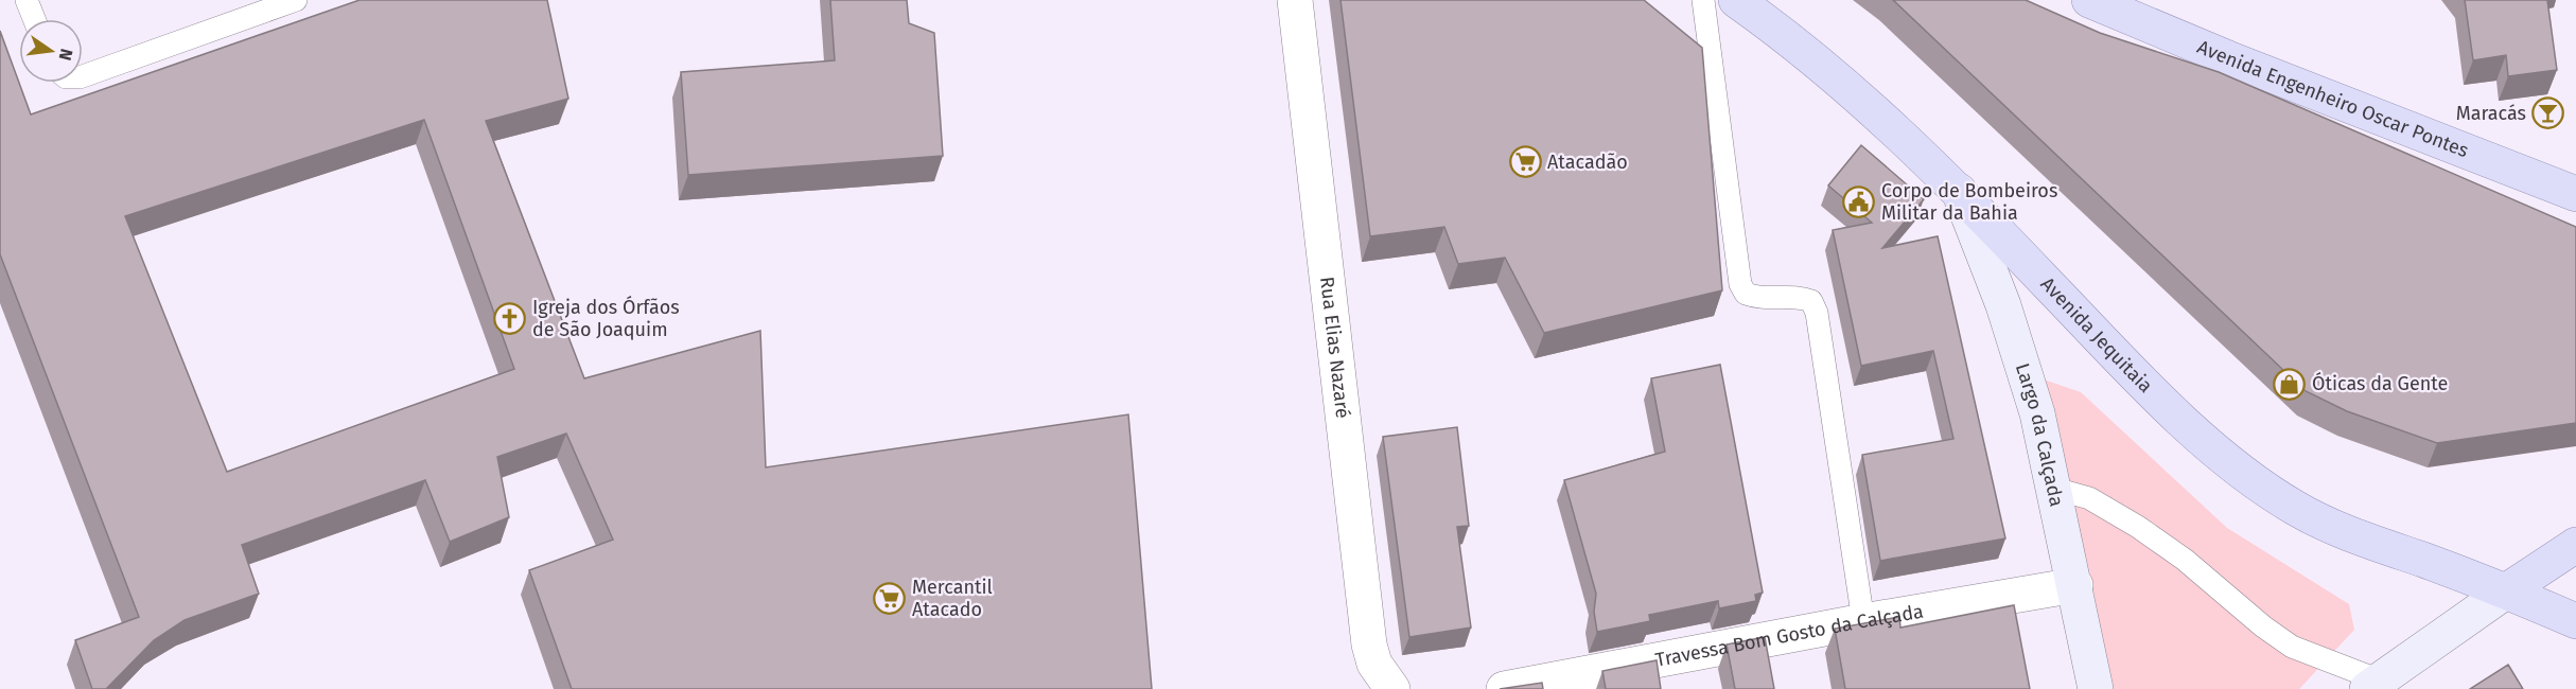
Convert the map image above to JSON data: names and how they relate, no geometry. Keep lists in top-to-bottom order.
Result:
{
  "streets": {
    "main road": ["Avenida Engenheiro Oscar Pontes", "Avenida Jequitaia", "Largo da Calçada"],
    "street": ["Rua Elias Nazaré", "Travessa Bom Gosto da Calçada"]
  },
  "crossings": [
    ["Avenida Jequitaia", "Largo da Calçada"],
    ["Largo da Calçada", "Travessa Bom Gosto da Calçada"]
  ],
  "places": {
    "bar": ["Maracás"],
    "supermarket": ["Atacadão", "Mercantil Atacado"],
    "public building": ["Corpo de Bombeiros Militar da Bahia"],
    "church": ["Igreja dos Órfãos de São Joaquim"],
    "shop": ["Óticas da Gente"]
  },
  "north": "right"
}
